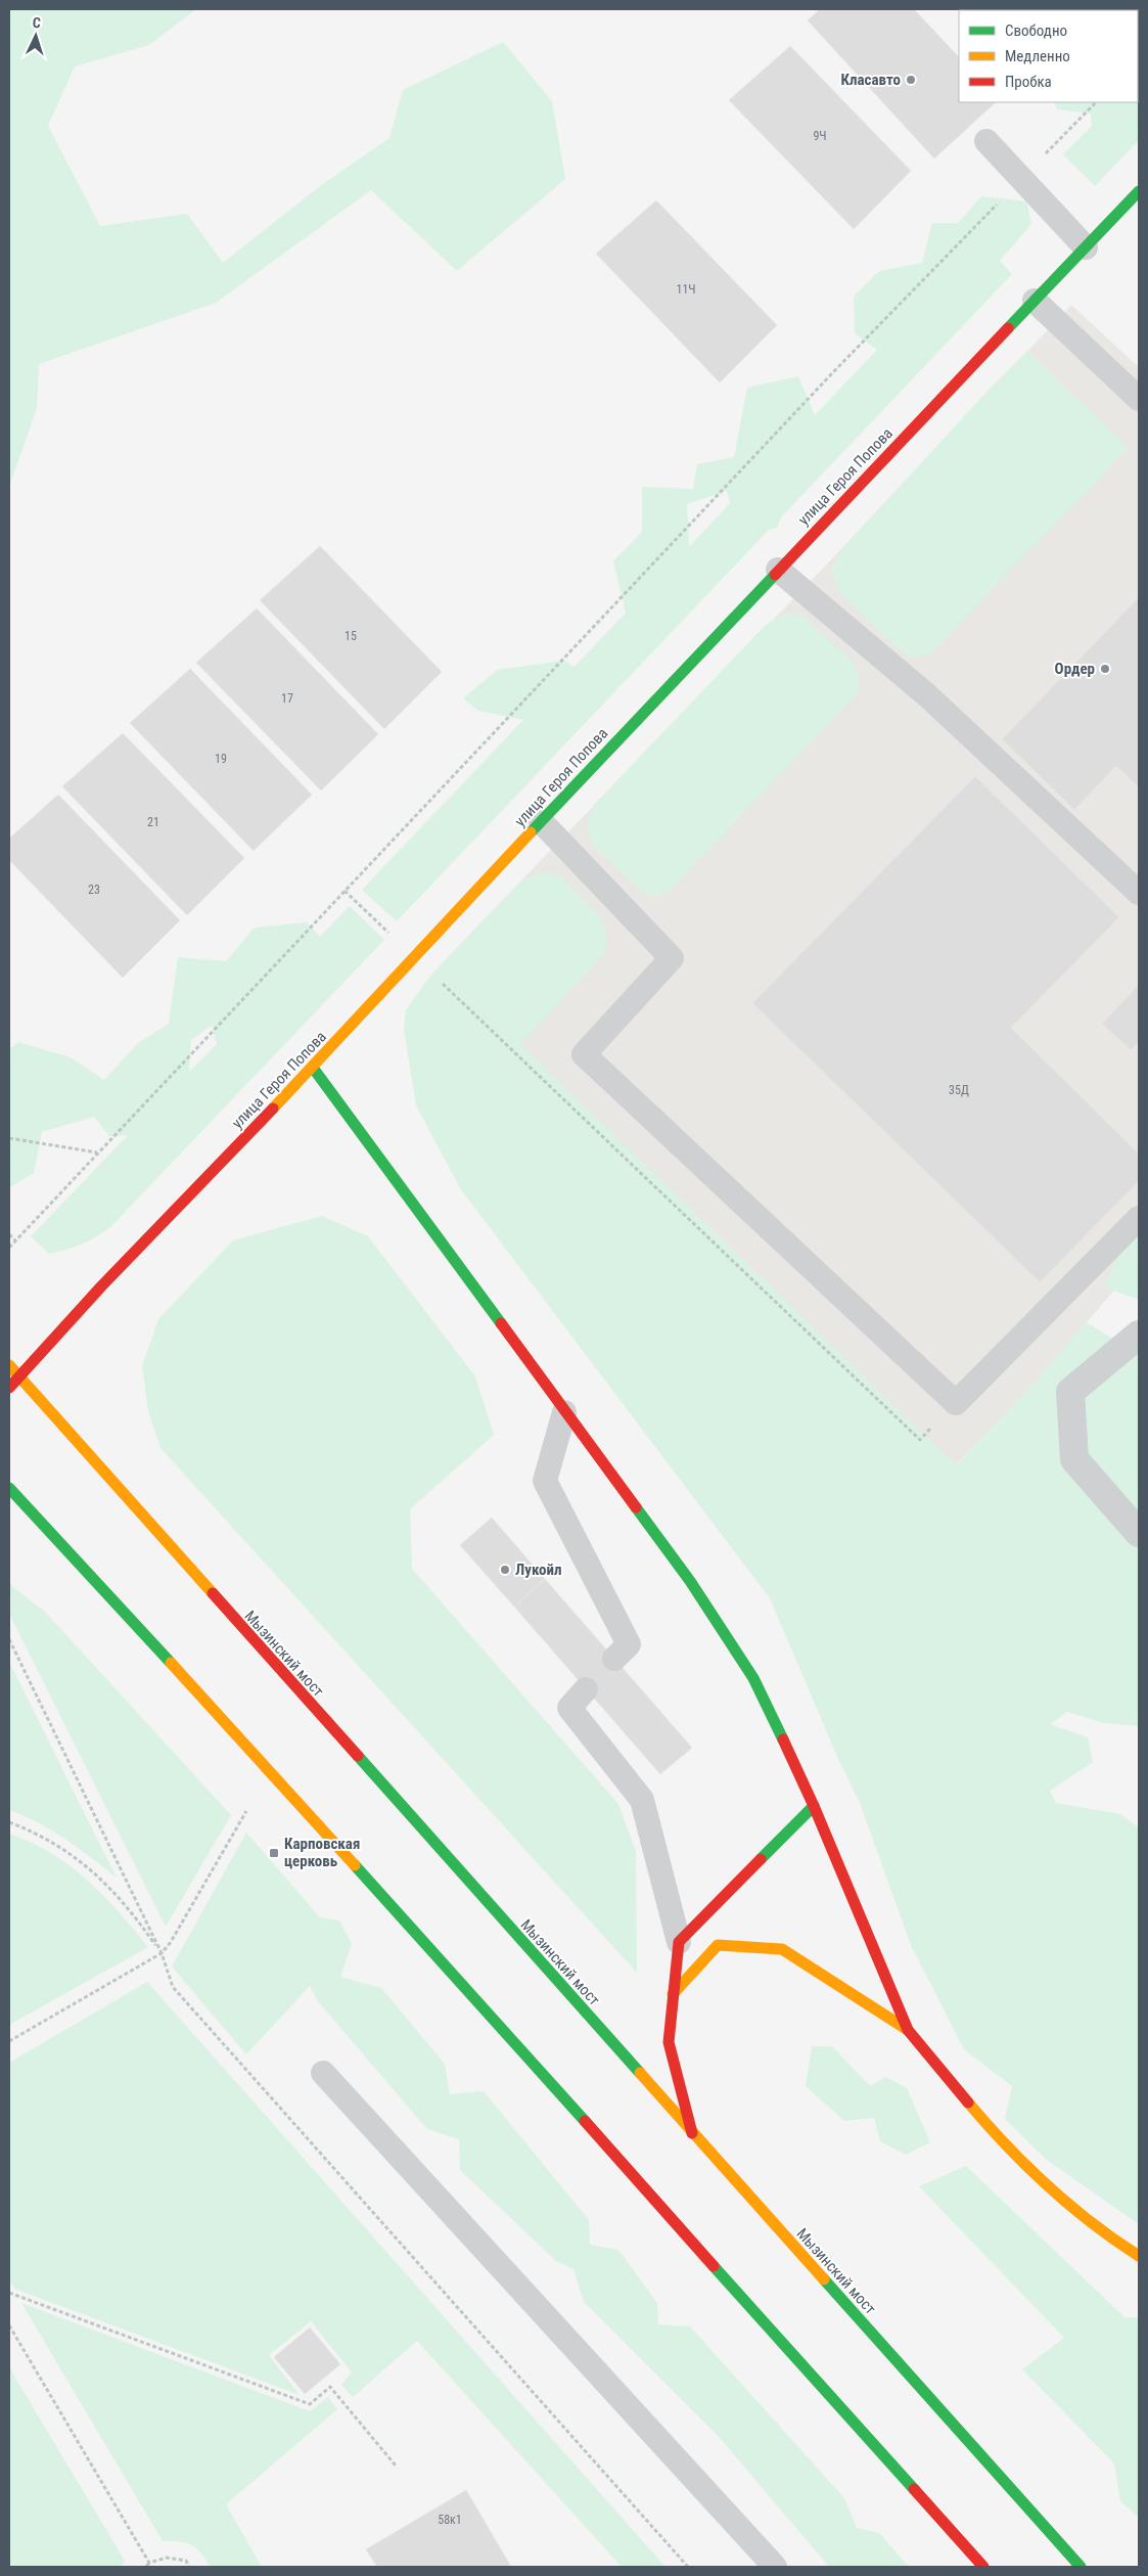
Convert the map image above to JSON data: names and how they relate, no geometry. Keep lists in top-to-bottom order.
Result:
{
  "streets": {
    "street": ["улица Героя Попова", "Мызинский мост"]
  },
  "crossings": [
    ["улица Героя Попова", "Мызинский мост"]
  ],
  "places": {
    "other": ["Класавто", "Ордер", "Лукойл"],
    "transit": ["Карповская церковь"]
  },
  "house_numbers": [
    "9Ч",
    "11Ч",
    "15",
    "17",
    "19",
    "21",
    "23",
    "35Д",
    "58к1"
  ],
  "legend": ["Свободно", "Медленно", "Пробка"],
  "north": "top"
}
